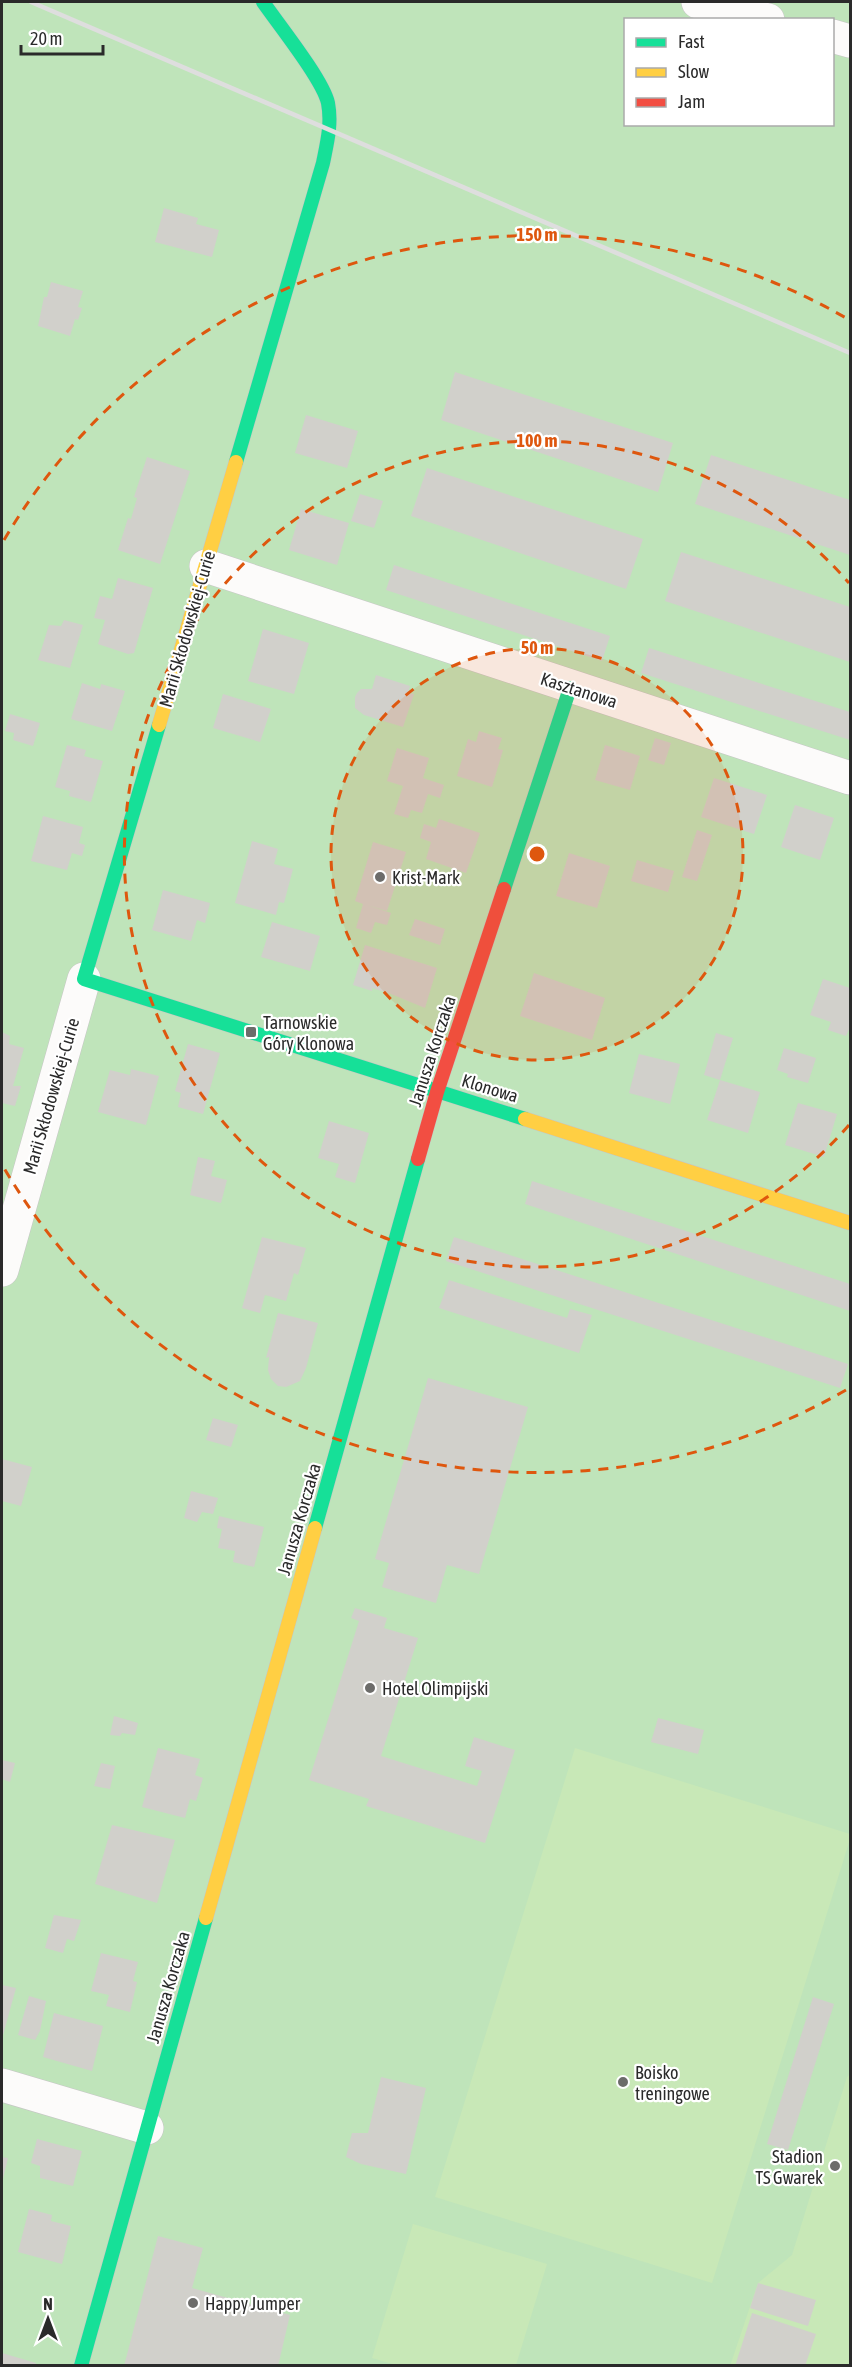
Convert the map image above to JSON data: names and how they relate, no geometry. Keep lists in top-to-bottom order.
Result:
{
  "streets": {
    "street": [
      "Marii Skłodowskiej-Curie",
      "Kasztanowa",
      "Janusza Korczaka",
      "Klonowa"
    ]
  },
  "crossings": [
    ["Marii Skłodowskiej-Curie", "Kasztanowa"],
    ["Marii Skłodowskiej-Curie", "Klonowa"],
    ["Kasztanowa", "Janusza Korczaka"],
    ["Janusza Korczaka", "Klonowa"]
  ],
  "places": {
    "other": [
      "Krist-Mark",
      "Hotel Olimpijski",
      "Boisko treningowe",
      "Stadion TS Gwarek",
      "Happy Jumper"
    ],
    "transit": ["Tarnowskie Góry Klonowa"]
  },
  "legend": ["Fast", "Slow", "Jam"],
  "scale_bar": "20 m",
  "north": "top",
  "rings": ["150 m", "100 m", "50 m"]
}
